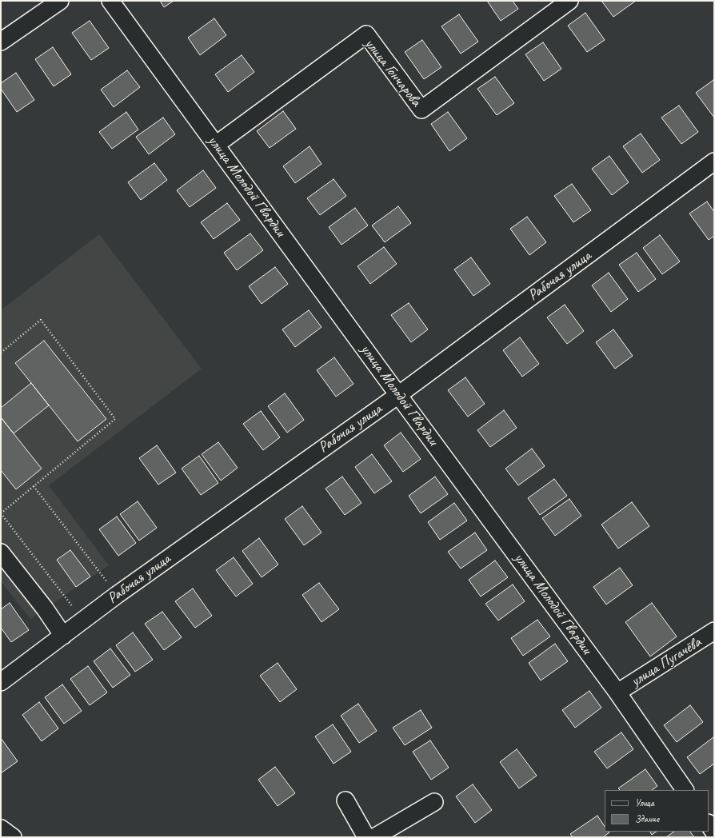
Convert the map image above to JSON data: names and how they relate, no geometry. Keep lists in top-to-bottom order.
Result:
{
  "streets": {
    "street": [
      "улица Гончарова",
      "улица Молодой Гвардии",
      "Рабочая улица",
      "улица Пугачёва"
    ]
  },
  "crossings": [
    ["улица Гончарова", "улица Молодой Гвардии"],
    ["улица Молодой Гвардии", "Рабочая улица"],
    ["улица Молодой Гвардии", "улица Пугачёва"]
  ],
  "legend": ["Улица", "Здание"]
}
